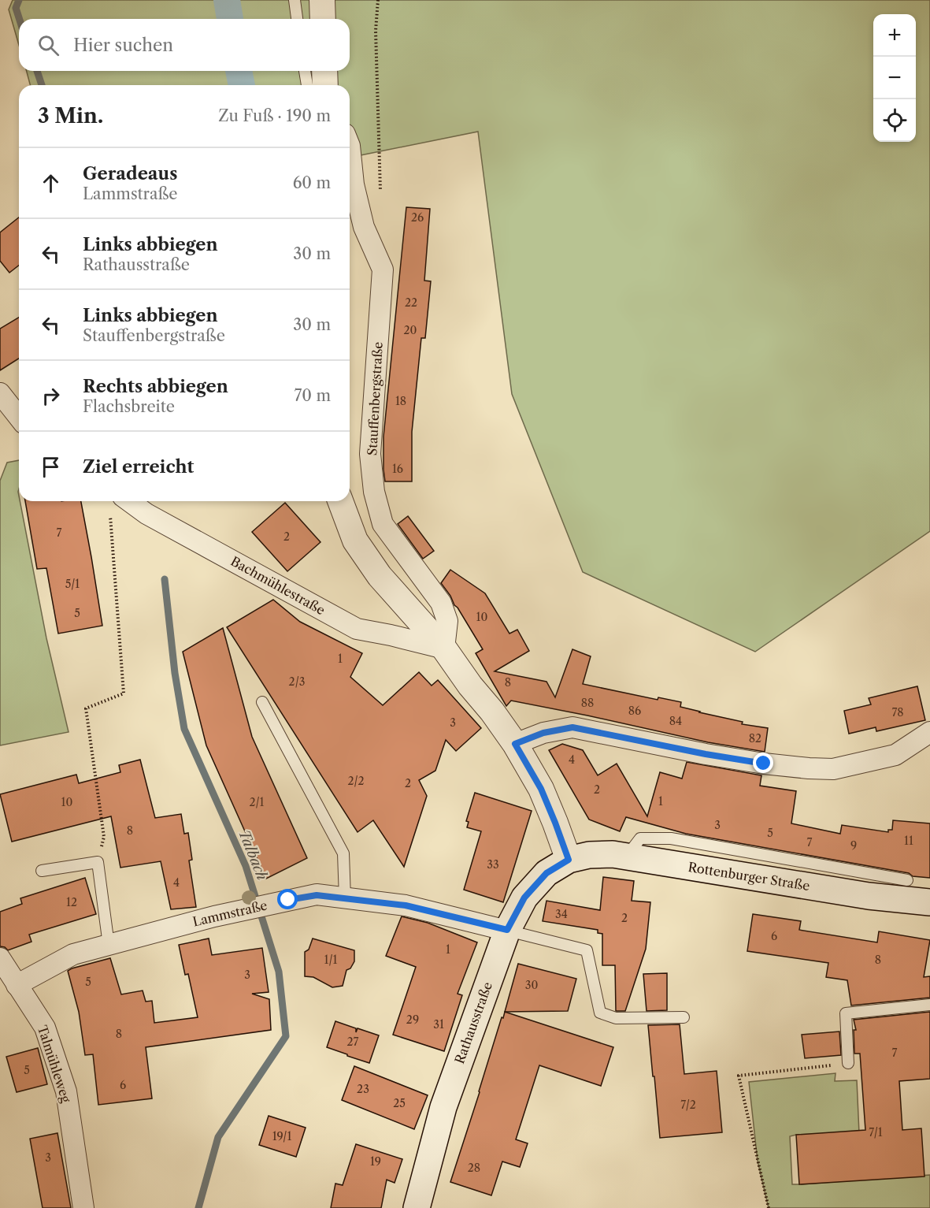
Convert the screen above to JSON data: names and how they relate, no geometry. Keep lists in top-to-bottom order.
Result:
{
  "streets": {
    "main road": ["Rottenburger Straße", "Rathausstraße"],
    "street": [
      "Stauffenbergstraße",
      "Bachmühlestraße",
      "Lammstraße",
      "Talmühleweg"
    ]
  },
  "crossings": [
    ["Stauffenbergstraße", "Bachmühlestraße"],
    ["Rottenburger Straße", "Rathausstraße"],
    ["Lammstraße", "Rathausstraße"],
    ["Lammstraße", "Talmühleweg"]
  ],
  "water": ["Talbach"],
  "house_numbers": [
    "26",
    "22",
    "20",
    "18",
    "16",
    "7",
    "2",
    "5/1",
    "5",
    "10",
    "1",
    "2/3",
    "8",
    "88",
    "86",
    "78",
    "84",
    "3",
    "82",
    "4",
    "2/2",
    "2",
    "2",
    "1",
    "10",
    "2/1",
    "3",
    "8",
    "5",
    "11",
    "7",
    "9",
    "33",
    "4",
    "12",
    "34",
    "2",
    "6",
    "1",
    "1/1",
    "8",
    "3",
    "5",
    "30",
    "29",
    "31",
    "8",
    "27",
    "7",
    "5",
    "6",
    "23",
    "25",
    "7/2",
    "7/1",
    "19/1",
    "3",
    "19",
    "28"
  ],
  "page": {
    "map_buttons": ["+", "−"],
    "search": "Hier suchen",
    "heading": ["3 Min.", "Zu Fuß · 190 m"],
    "list": [
      ["Geradeaus", "Lammstraße", "60 m"],
      ["Links abbiegen", "Rathausstraße", "30 m"],
      ["Links abbiegen", "Stauffenbergstraße", "30 m"],
      ["Rechts abbiegen", "Flachsbreite", "70 m"],
      "Ziel erreicht"
    ]
  }
}
